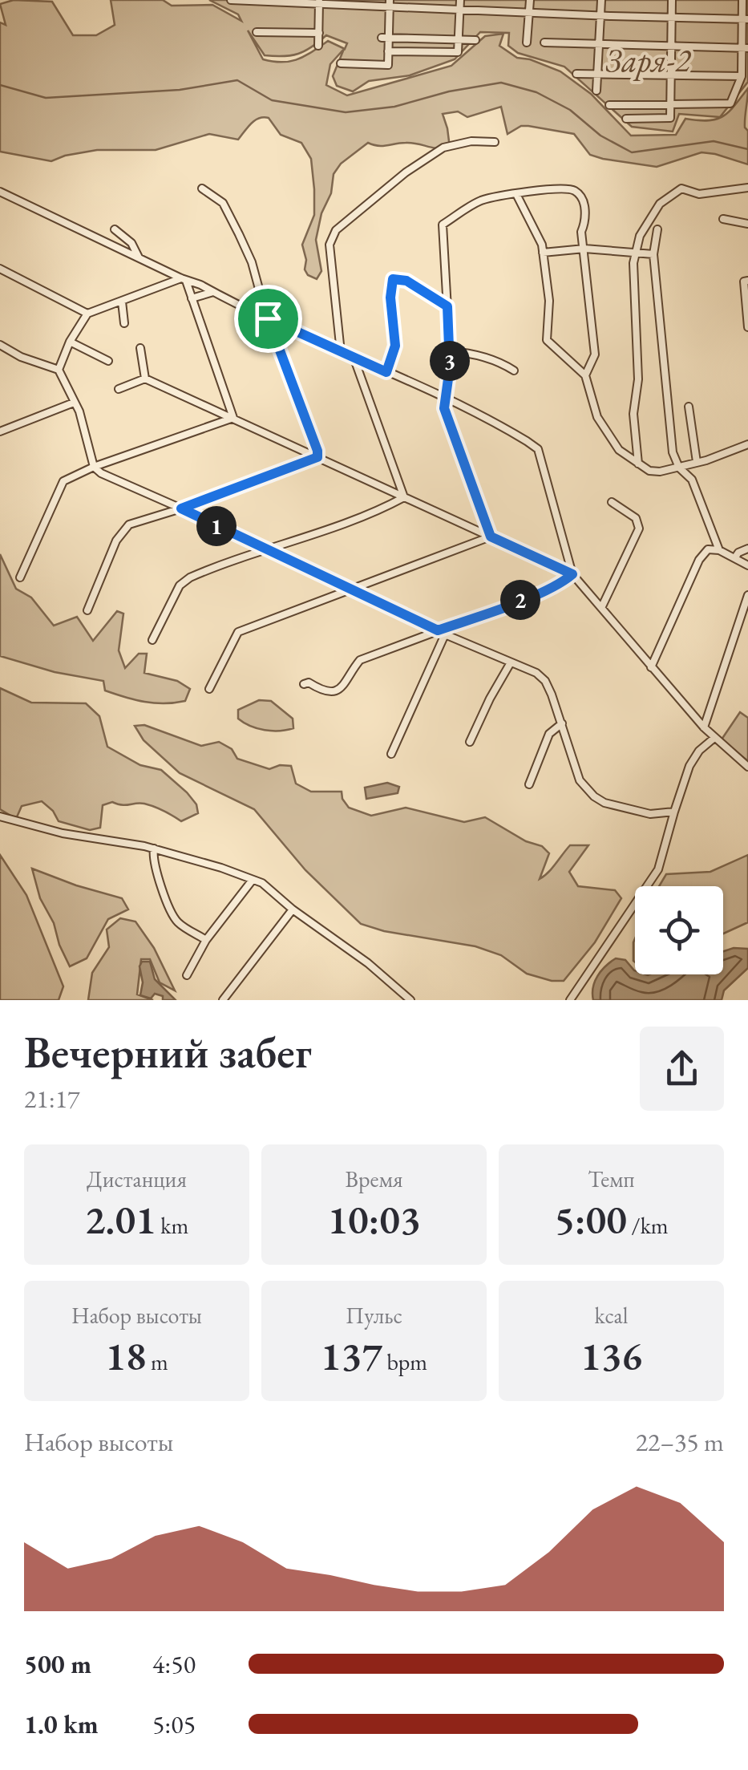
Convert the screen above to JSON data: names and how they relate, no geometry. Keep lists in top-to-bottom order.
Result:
{
  "parks": ["Заря-2"],
  "page": {
    "pins": ["3", "1", "2"],
    "heading": ["Вечерний забег", "21:17"],
    "stats": [
      ["Дистанция", "2.01 km"],
      ["Время", "10:03"],
      ["Темп", "5:00 /km"],
      ["Набор высоты", "18 m"],
      ["Пульс", "137 bpm"],
      ["kcal", "136"]
    ],
    "chart": ["Набор высоты", "22–35 m"],
    "list": [
      {
        "name": "500 m",
        "note": "4:50"
      },
      {
        "name": "1.0 km",
        "note": "5:05"
      }
    ]
  }
}
